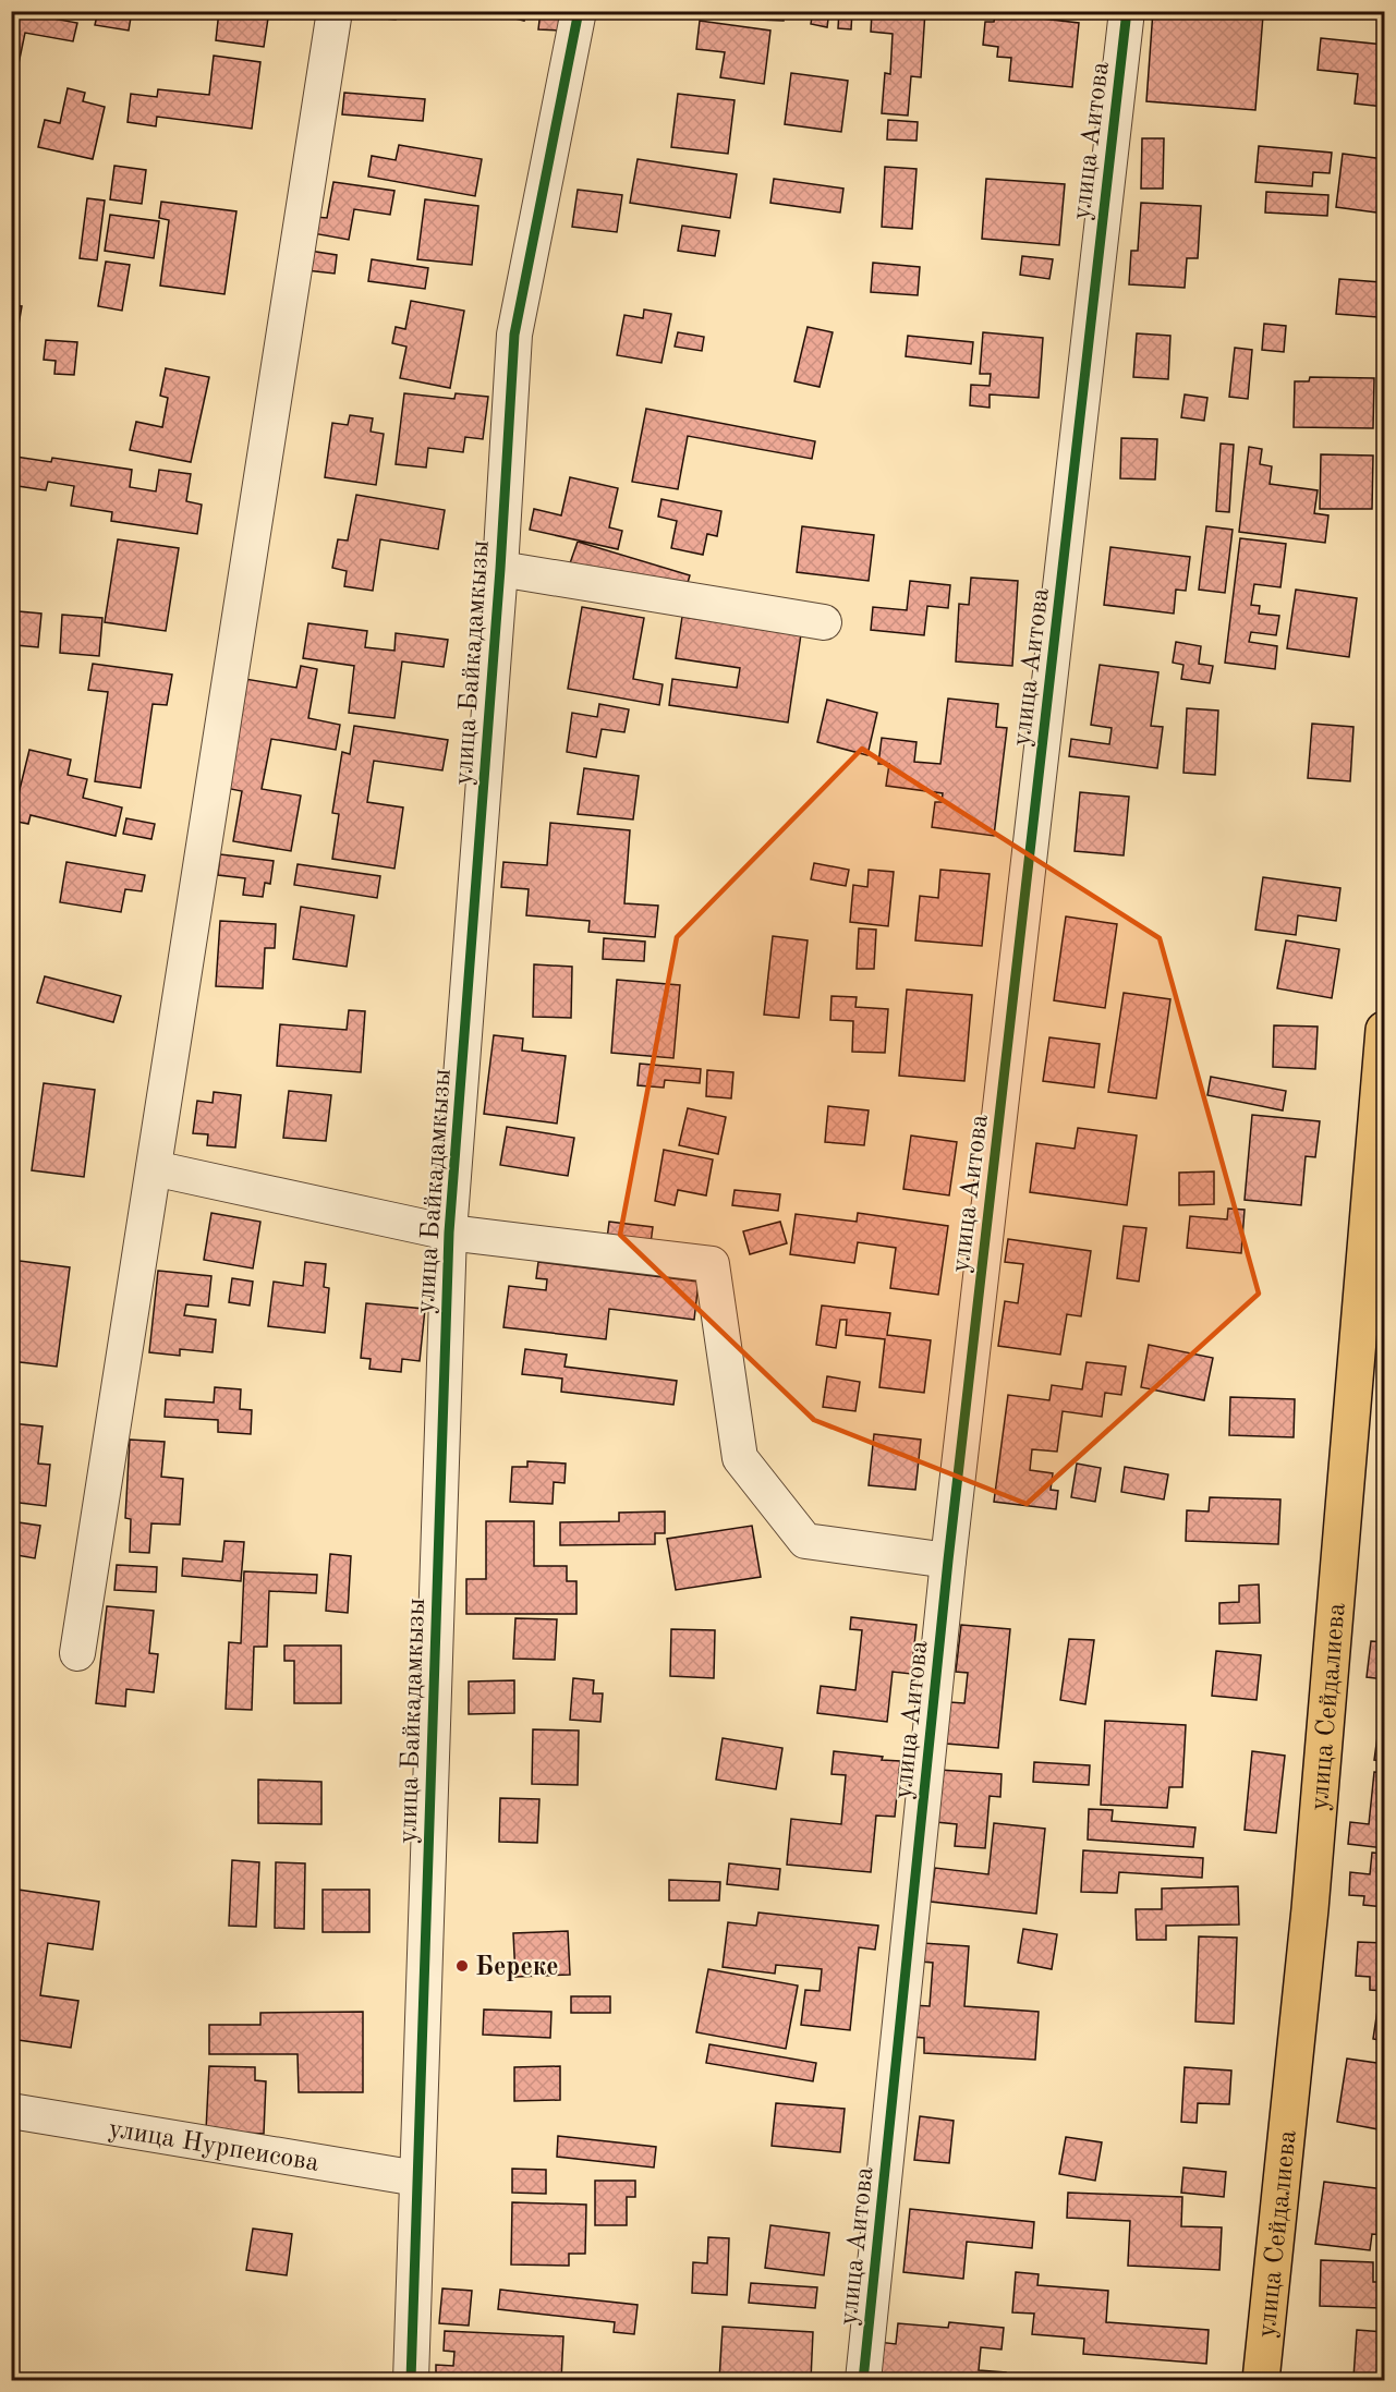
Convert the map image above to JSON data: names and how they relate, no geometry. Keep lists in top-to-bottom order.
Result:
{
  "streets": {
    "main road": ["улица Сейдалиева"],
    "street": ["улица Аитова", "улица Байкадамкызы", "улица Нурпеисова"]
  },
  "crossings": [
    ["улица Байкадамкызы", "улица Нурпеисова"]
  ],
  "places": ["Береке"]
}
